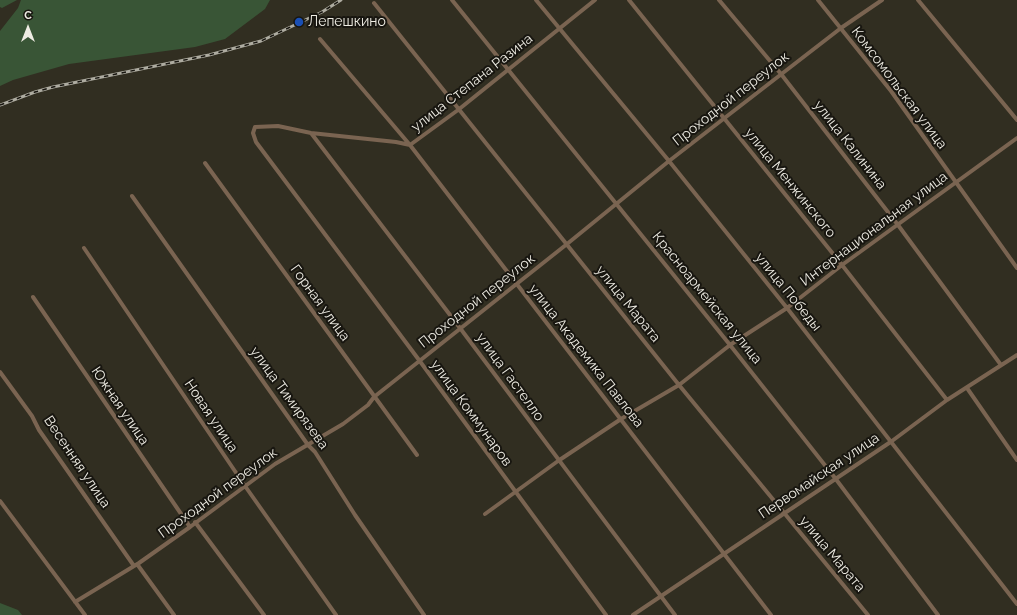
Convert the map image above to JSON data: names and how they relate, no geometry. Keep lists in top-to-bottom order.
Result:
{
  "streets": {
    "street": [
      "улица Степана Разина",
      "Комсомольская улица",
      "Проходной переулок",
      "улица Калинина",
      "улица Менжинского",
      "Интернациональная улица",
      "улица Победы",
      "Красноармейская улица",
      "Горная улица",
      "улица Марата",
      "улица Академика Павлова",
      "улица Гастелло",
      "улица Тимирязева",
      "Южная улица",
      "улица Коммунаров",
      "Новая улица",
      "Весенняя улица",
      "Первомайская улица"
    ]
  },
  "crossings": [
    ["улица Степана Разина", "улица Победы"],
    ["улица Степана Разина", "Красноармейская улица"],
    ["улица Степана Разина", "улица Марата"],
    ["улица Степана Разина", "улица Академика Павлова"],
    ["улица Степана Разина", "улица Гастелло"],
    ["улица Степана Разина", "улица Коммунаров"],
    ["Комсомольская улица", "Проходной переулок"],
    ["Комсомольская улица", "Интернациональная улица"],
    ["Проходной переулок", "улица Калинина"],
    ["Проходной переулок", "улица Менжинского"],
    ["Проходной переулок", "улица Победы"],
    ["Проходной переулок", "Красноармейская улица"],
    ["Проходной переулок", "Горная улица"],
    ["Проходной переулок", "улица Марата"],
    ["Проходной переулок", "улица Академика Павлова"],
    ["Проходной переулок", "улица Гастелло"],
    ["Проходной переулок", "улица Тимирязева"],
    ["Проходной переулок", "Южная улица"],
    ["Проходной переулок", "улица Коммунаров"],
    ["Проходной переулок", "Новая улица"],
    ["Проходной переулок", "Весенняя улица"],
    ["улица Калинина", "Интернациональная улица"],
    ["улица Калинина", "Первомайская улица"],
    ["улица Менжинского", "Интернациональная улица"],
    ["улица Менжинского", "Первомайская улица"],
    ["Интернациональная улица", "улица Победы"],
    ["Интернациональная улица", "Красноармейская улица"],
    ["Интернациональная улица", "улица Марата"],
    ["Интернациональная улица", "улица Академика Павлова"],
    ["Интернациональная улица", "улица Гастелло"],
    ["Интернациональная улица", "улица Коммунаров"],
    ["улица Победы", "Первомайская улица"],
    ["Красноармейская улица", "Первомайская улица"],
    ["улица Марата", "Первомайская улица"],
    ["улица Академика Павлова", "Первомайская улица"],
    ["улица Гастелло", "Первомайская улица"]
  ],
  "places": ["Лепешкино"],
  "north": "top"
}
